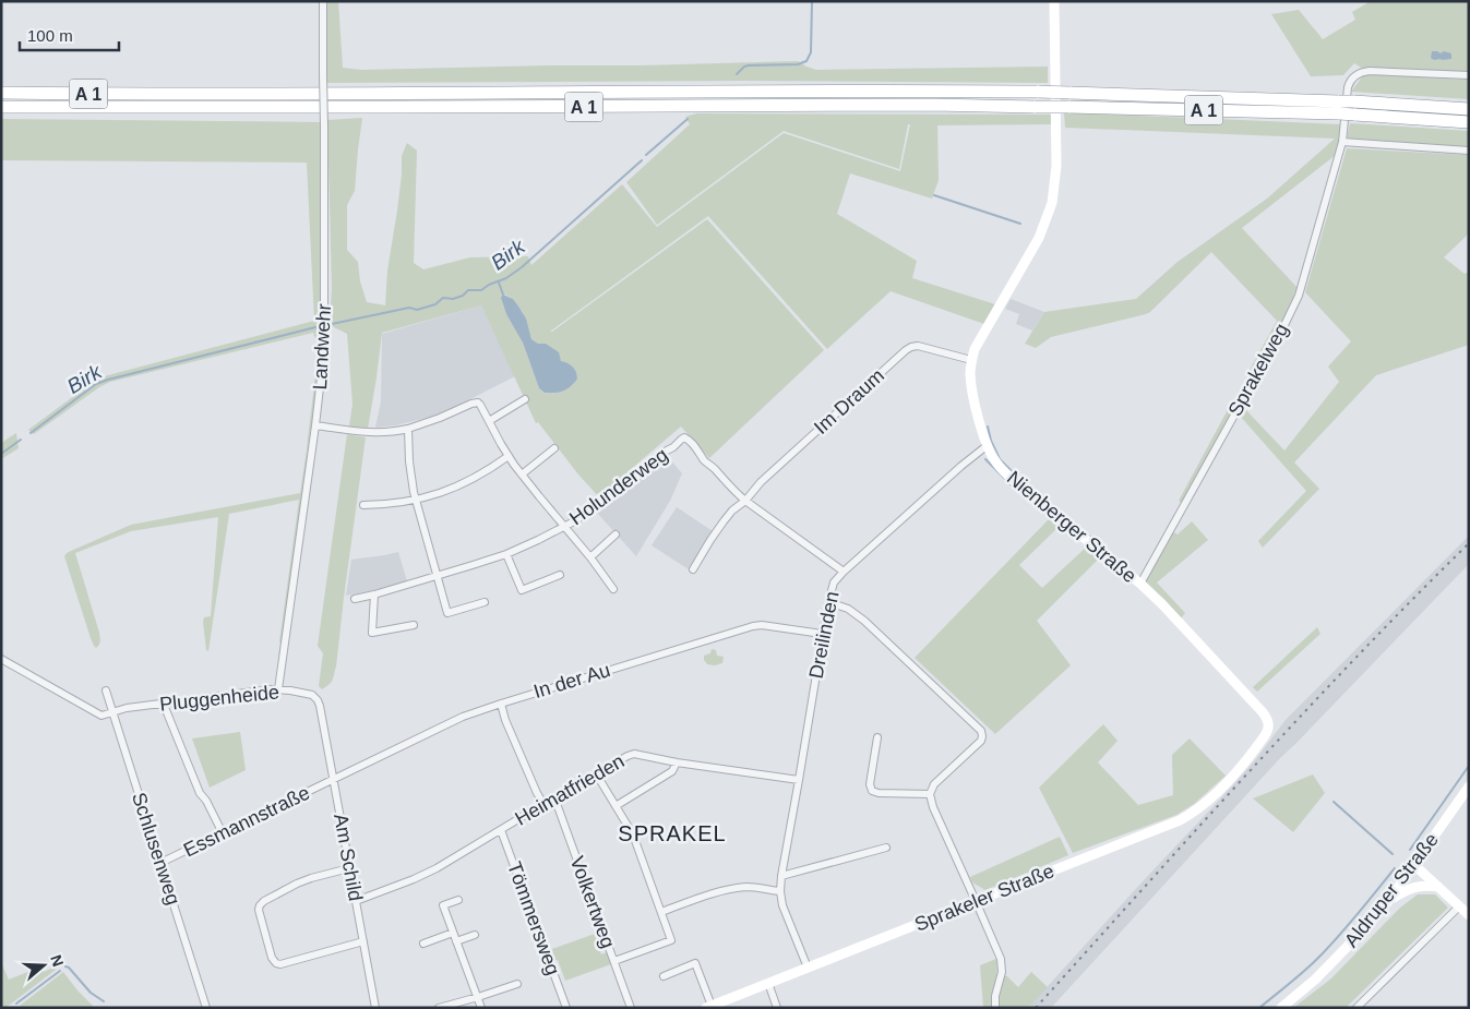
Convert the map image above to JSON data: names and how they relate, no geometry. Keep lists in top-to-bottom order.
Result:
{
  "streets": {
    "highway": ["A 1"],
    "street": [
      "Landwehr",
      "Sprakelweg",
      "Im Draum",
      "Holunderweg",
      "Nienberger Straße",
      "Dreilinden",
      "In der Au",
      "Pluggenheide",
      "Heimatfrieden",
      "Essmannstraße",
      "Schlusenweg",
      "Am Schild",
      "Aldruper Straße",
      "Sprakeler Straße",
      "Volkertweg",
      "Tömmersweg"
    ]
  },
  "crossings": [
    ["Landwehr", "Pluggenheide"],
    ["Sprakelweg", "Nienberger Straße"],
    ["Im Draum", "Holunderweg"],
    ["Im Draum", "Nienberger Straße"],
    ["Nienberger Straße", "Dreilinden"],
    ["Nienberger Straße", "Sprakeler Straße"],
    ["Dreilinden", "In der Au"],
    ["Dreilinden", "Heimatfrieden"],
    ["Dreilinden", "Sprakeler Straße"],
    ["In der Au", "Essmannstraße"],
    ["In der Au", "Am Schild"],
    ["Pluggenheide", "Schlusenweg"],
    ["Pluggenheide", "Am Schild"],
    ["Heimatfrieden", "Am Schild"],
    ["Heimatfrieden", "Volkertweg"],
    ["Heimatfrieden", "Tömmersweg"],
    ["Essmannstraße", "Schlusenweg"],
    ["Essmannstraße", "Am Schild"]
  ],
  "districts": ["SPRAKEL"],
  "water": ["Birk"],
  "scale_bar": "100 m",
  "north": "right"
}
